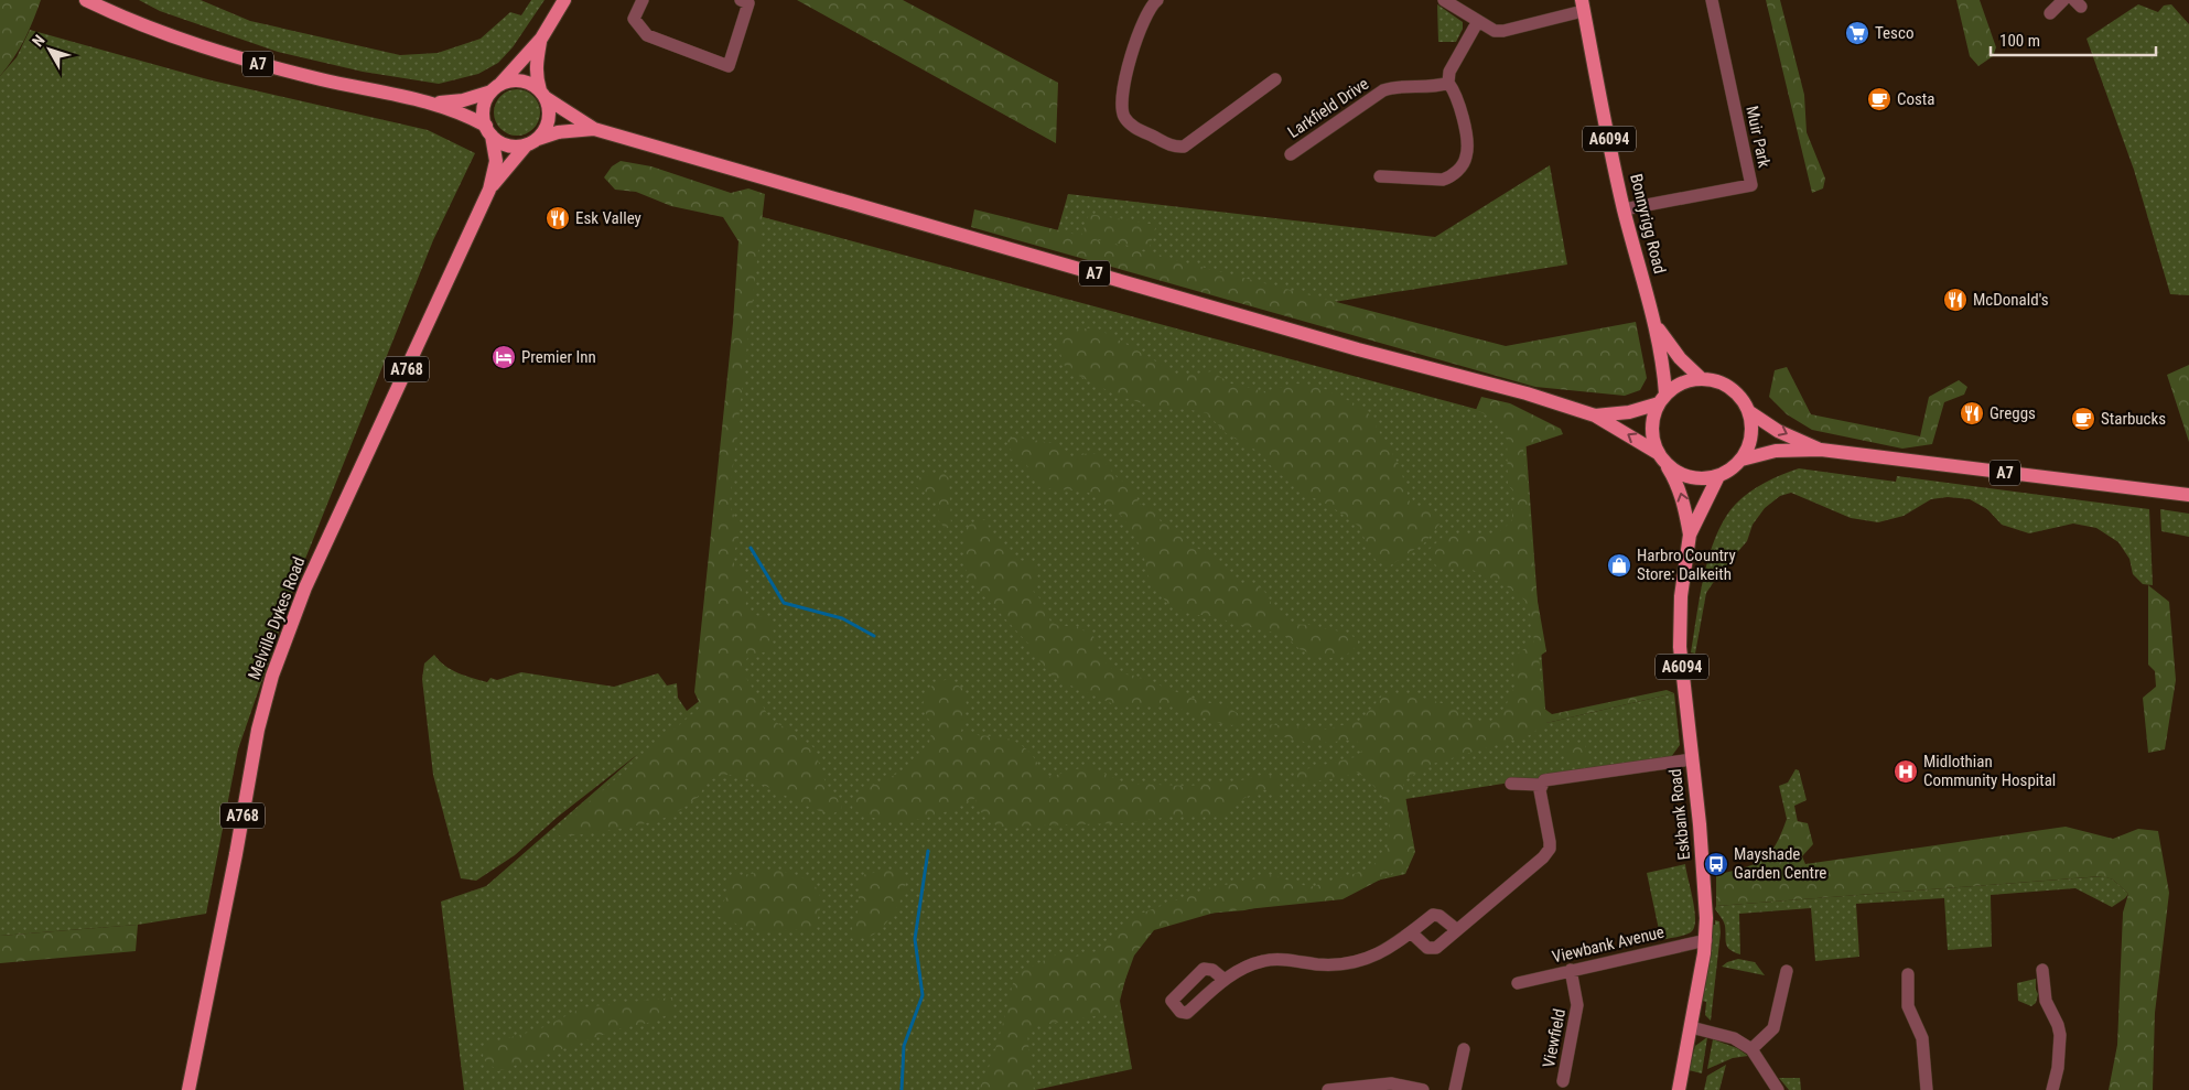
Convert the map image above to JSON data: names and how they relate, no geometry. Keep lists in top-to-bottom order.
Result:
{
  "streets": {
    "main road": [
      "A7",
      "A6094",
      "Bonnyrigg Road",
      "A768",
      "Melville Dykes Road",
      "Eskbank Road"
    ],
    "street": [
      "Larkfield Drive",
      "Muir Park",
      "Viewbank Avenue",
      "Viewfield"
    ]
  },
  "crossings": [
    ["A7", "Bonnyrigg Road"],
    ["A7", "Melville Dykes Road"],
    ["A7", "Eskbank Road"],
    ["Muir Park", "Bonnyrigg Road"],
    ["Bonnyrigg Road", "Eskbank Road"],
    ["Eskbank Road", "Viewbank Avenue"],
    ["Viewbank Avenue", "Viewfield"]
  ],
  "places": {
    "supermarket": ["Tesco"],
    "cafe": ["Costa", "Starbucks"],
    "restaurant": ["Esk Valley", "McDonald's", "Greggs"],
    "hotel": ["Premier Inn"],
    "shop": ["Harbro Country Store: Dalkeith"],
    "hospital": ["Midlothian Community Hospital"],
    "bus stop": ["Mayshade Garden Centre"]
  },
  "scale_bar": "100 m",
  "north": "top left"
}
